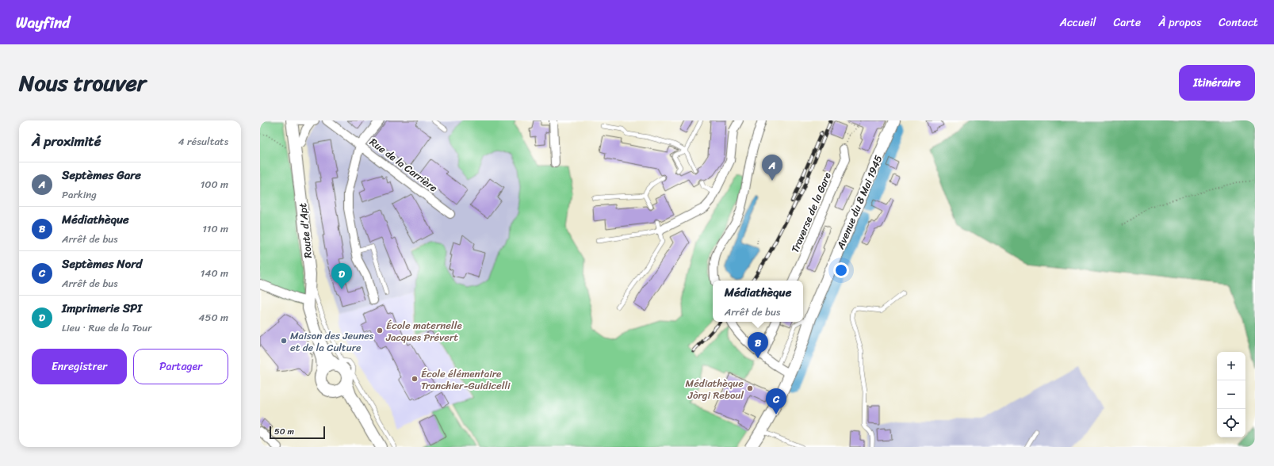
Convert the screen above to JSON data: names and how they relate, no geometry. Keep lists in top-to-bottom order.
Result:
{
  "streets": {
    "main road": ["Avenue du 8 Mai 1945", "Route d'Apt"],
    "street": ["Rue de la Carrière", "Traverse de la Gare"]
  },
  "places": [
    "École maternelle Jacques Prévert",
    "Maison des Jeunes et de la Culture",
    "École élémentaire Tranchier-Guidicelli",
    "Médiathèque Jòrgi Reboul"
  ],
  "scale_bar": "50 m",
  "page": {
    "header": "Wayfind",
    "nav": [
      "Accueil",
      "Carte",
      "À propos",
      "Contact"
    ],
    "title": "Nous trouver",
    "buttons": [
      "Itinéraire",
      ["Enregistrer", "Partager"]
    ],
    "heading": ["À proximité", "4 résultats"],
    "pins": [
      "A",
      "D",
      "B",
      "C"
    ],
    "list": [
      {
        "mark": "A",
        "name": "Septèmes Gare",
        "note": "Parking",
        "value": "100 m"
      },
      {
        "mark": "B",
        "name": "Médiathèque",
        "note": "Arrêt de bus",
        "value": "110 m"
      },
      {
        "mark": "C",
        "name": "Septèmes Nord",
        "note": "Arrêt de bus",
        "value": "140 m"
      },
      {
        "mark": "D",
        "name": "Imprimerie SPI",
        "note": "Lieu · Rue de la Tour",
        "value": "450 m"
      }
    ],
    "popup": ["Médiathèque", "Arrêt de bus"],
    "map_buttons": ["+", "−"],
    "scale": "50 m"
  }
}
